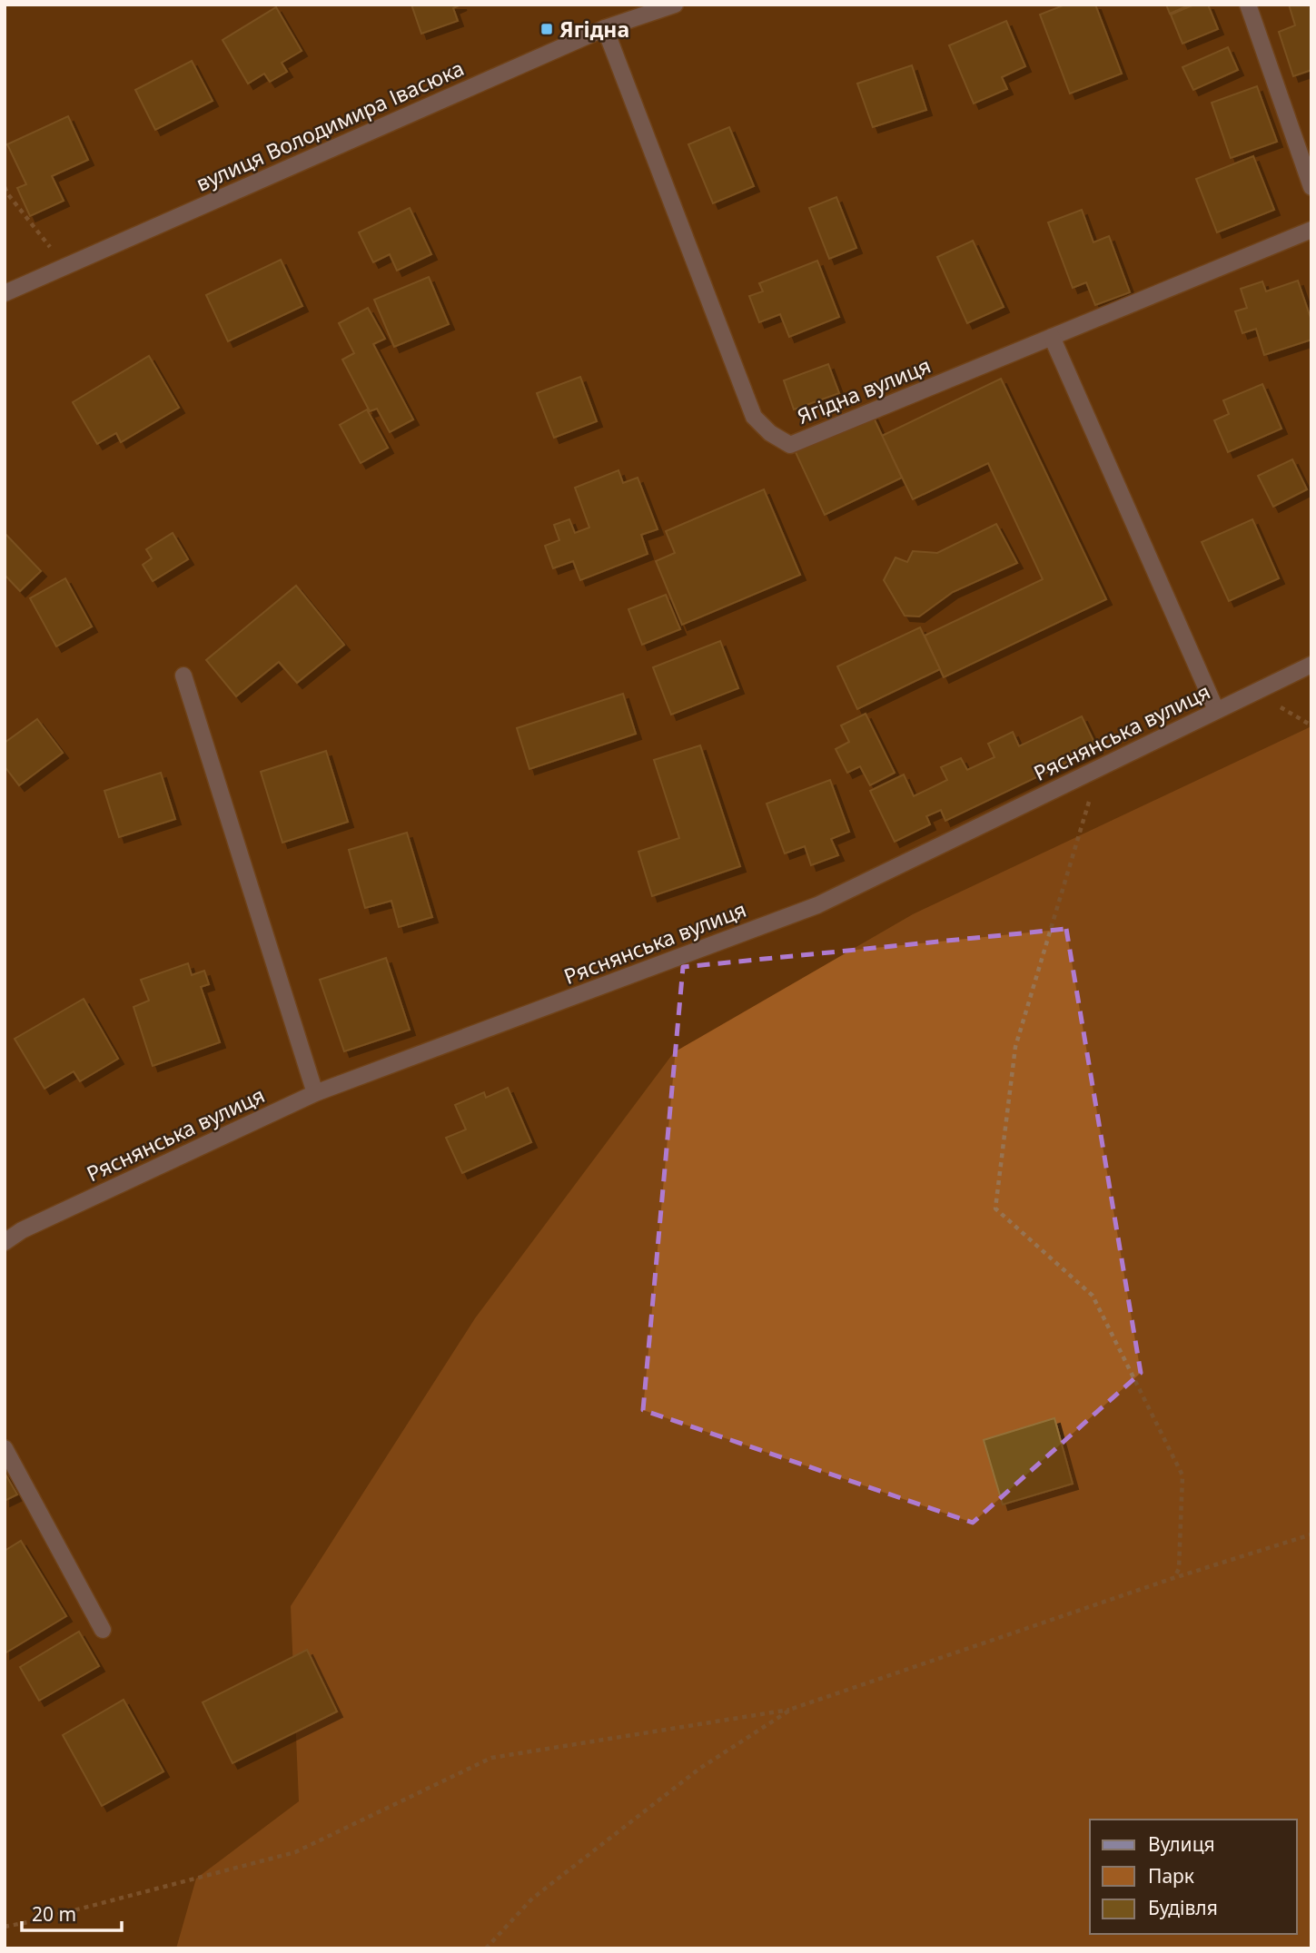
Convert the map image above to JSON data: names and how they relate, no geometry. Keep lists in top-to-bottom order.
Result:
{
  "streets": {
    "street": ["вулиця Володимира Івасюка", "Ягідна вулиця", "Ряснянська вулиця"]
  },
  "crossings": [
    ["вулиця Володимира Івасюка", "Ягідна вулиця"]
  ],
  "places": {
    "transit": ["Ягідна"]
  },
  "legend": ["Вулиця", "Парк", "Будівля"],
  "scale_bar": "20 m"
}
